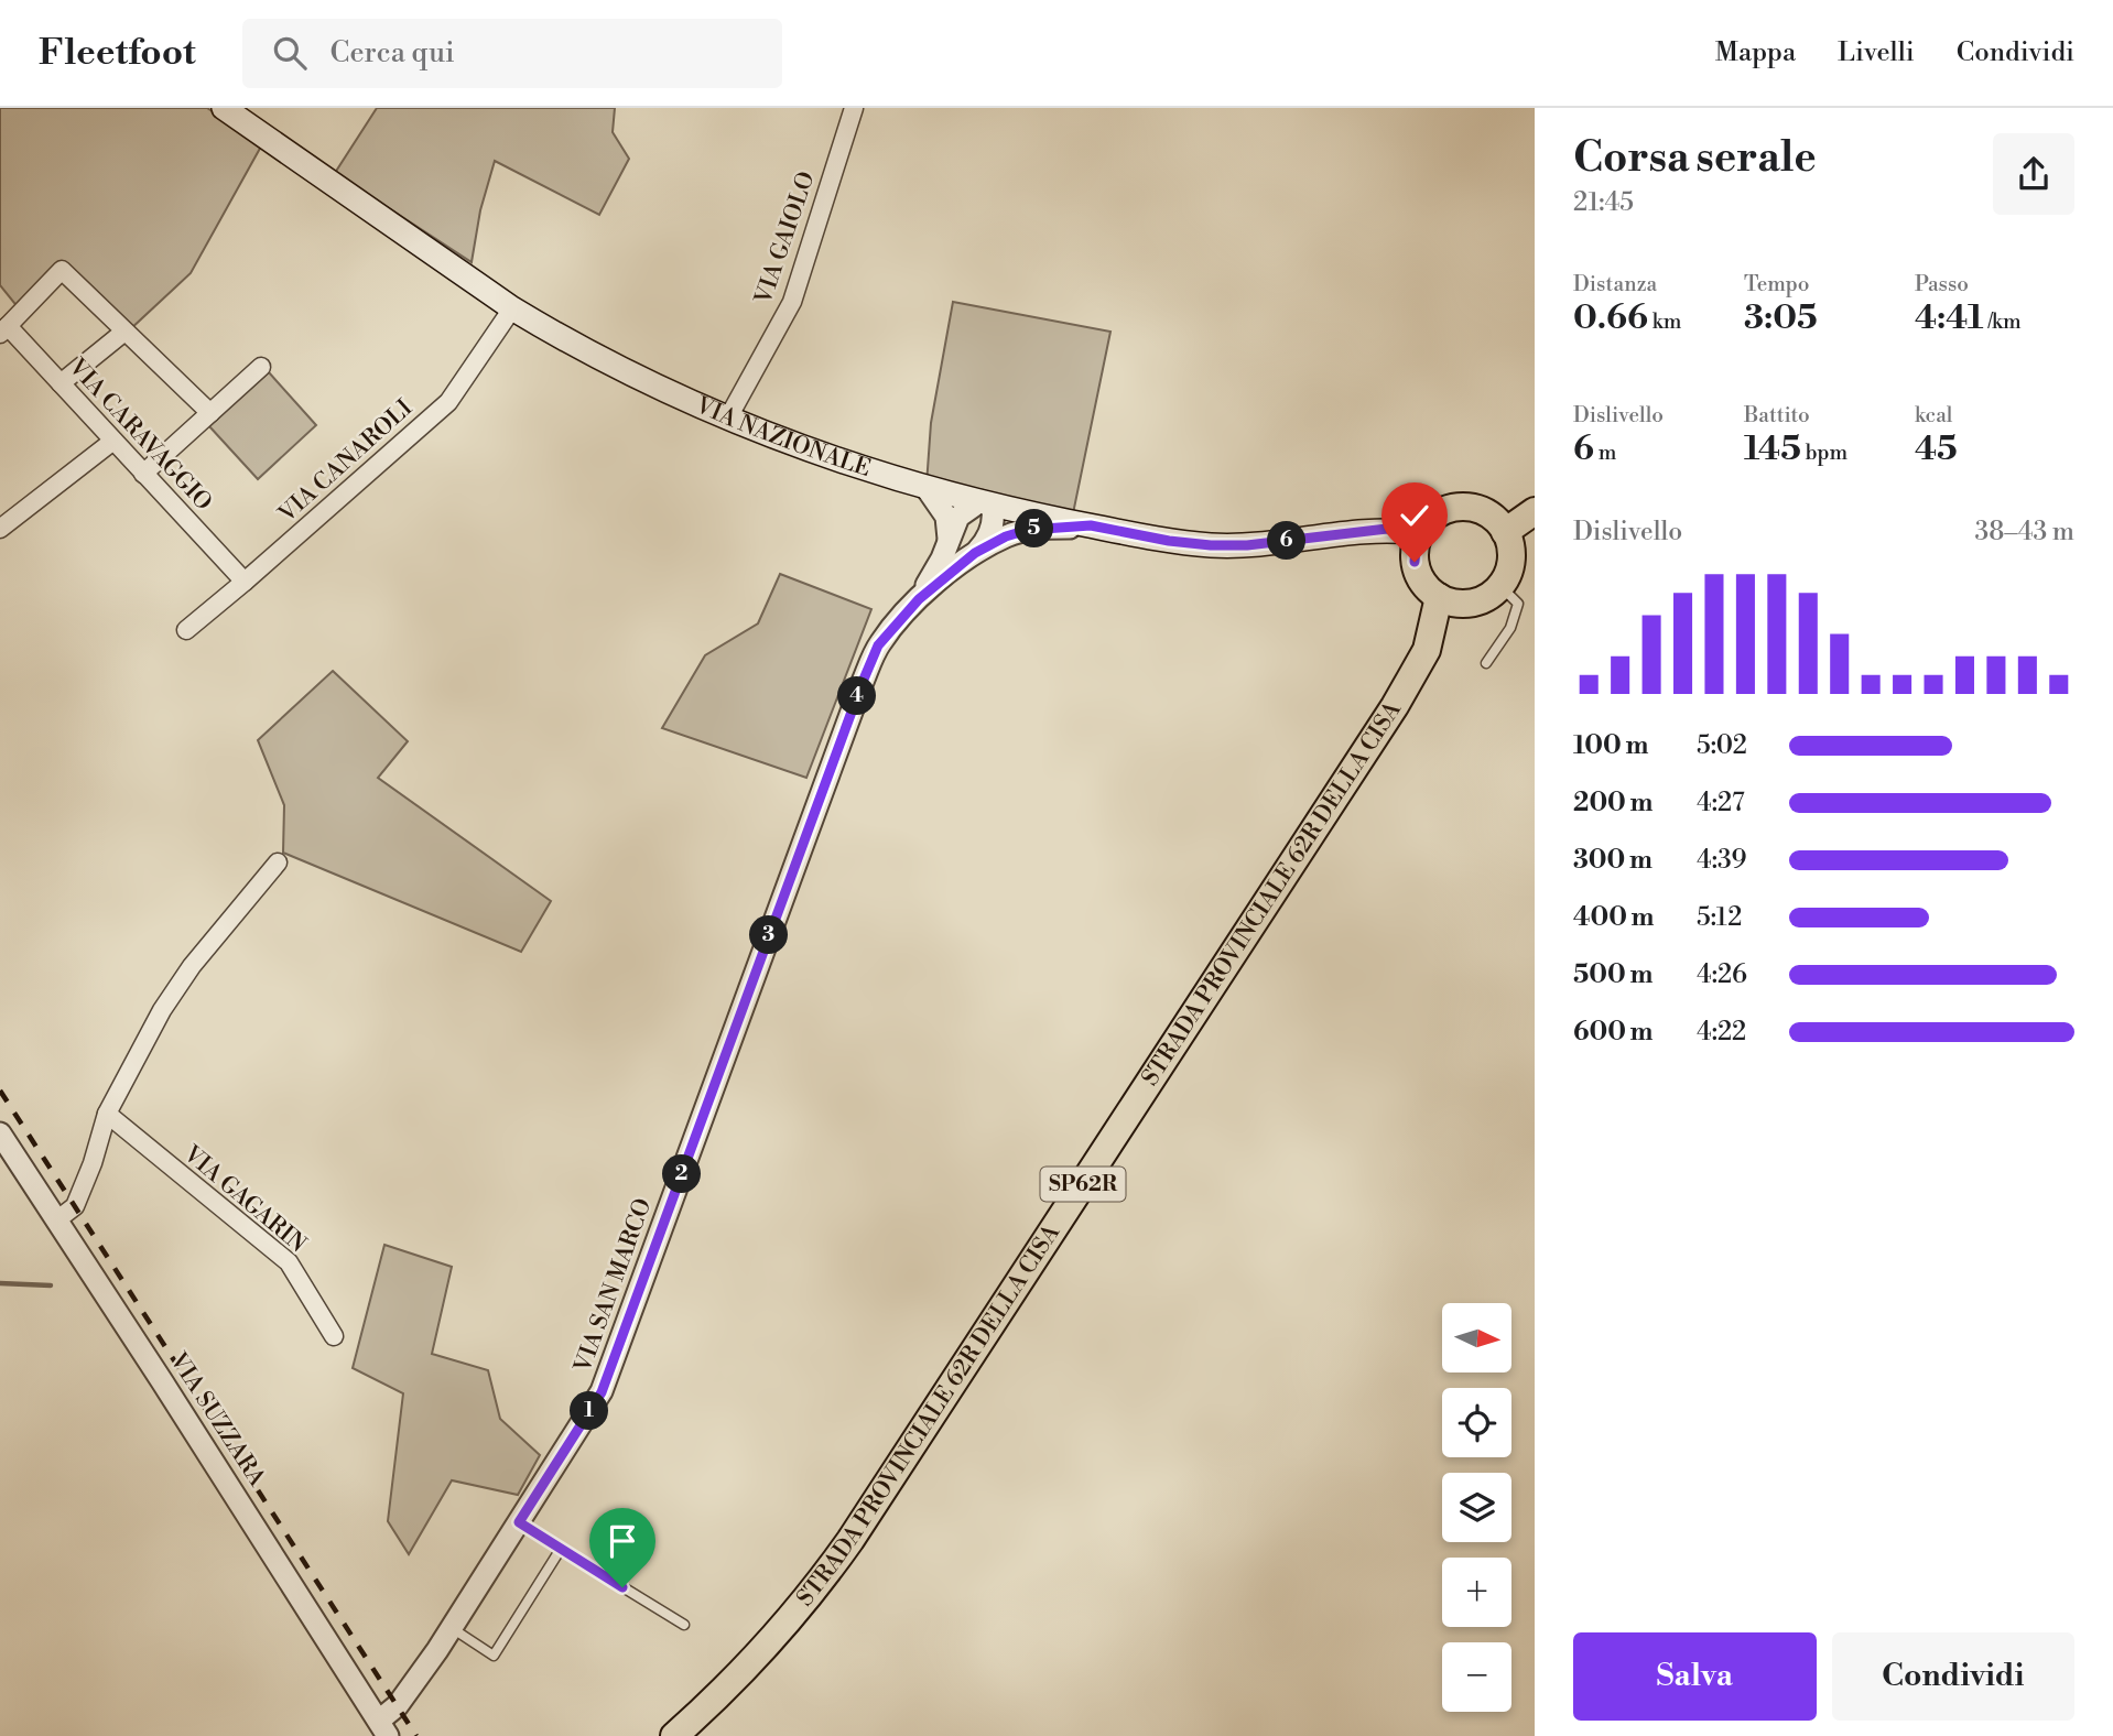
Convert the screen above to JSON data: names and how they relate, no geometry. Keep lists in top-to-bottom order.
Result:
{
  "streets": {
    "main road": ["VIA NAZIONALE", "STRADA PROVINCIALE 62R DELLA CISA", "SP62R"],
    "street": [
      "VIA GAIOLO",
      "VIA CARAVAGGIO",
      "VIA CANAROLI",
      "VIA GAGARIN",
      "VIA SAN MARCO",
      "VIA SUZZARA"
    ]
  },
  "crossings": [
    ["VIA GAIOLO", "VIA NAZIONALE"],
    ["VIA CARAVAGGIO", "VIA CANAROLI"],
    ["VIA NAZIONALE", "VIA CANAROLI"],
    ["VIA NAZIONALE", "STRADA PROVINCIALE 62R DELLA CISA"],
    ["VIA NAZIONALE", "VIA SAN MARCO"],
    ["VIA SAN MARCO", "VIA SUZZARA"]
  ],
  "north": "right",
  "page": {
    "header": "Fleetfoot",
    "search": "Cerca qui",
    "nav": ["Mappa", "Livelli", "Condividi"],
    "heading": ["Corsa serale", "21:45"],
    "stats": [
      ["Distanza", "0.66 km"],
      ["Tempo", "3:05"],
      ["Passo", "4:41 /km"],
      ["Dislivello", "6 m"],
      ["Battito", "145 bpm"],
      ["kcal", "45"]
    ],
    "chart": ["Dislivello", "38–43 m"],
    "pins": [
      "5",
      "6",
      "4",
      "3",
      "2",
      "1"
    ],
    "list": [
      {
        "name": "100 m",
        "note": "5:02"
      },
      {
        "name": "200 m",
        "note": "4:27"
      },
      {
        "name": "300 m",
        "note": "4:39"
      },
      {
        "name": "400 m",
        "note": "5:12"
      },
      {
        "name": "500 m",
        "note": "4:26"
      },
      {
        "name": "600 m",
        "note": "4:22"
      }
    ],
    "map_buttons": ["+", "−"],
    "buttons": ["Salva", "Condividi"]
  }
}
